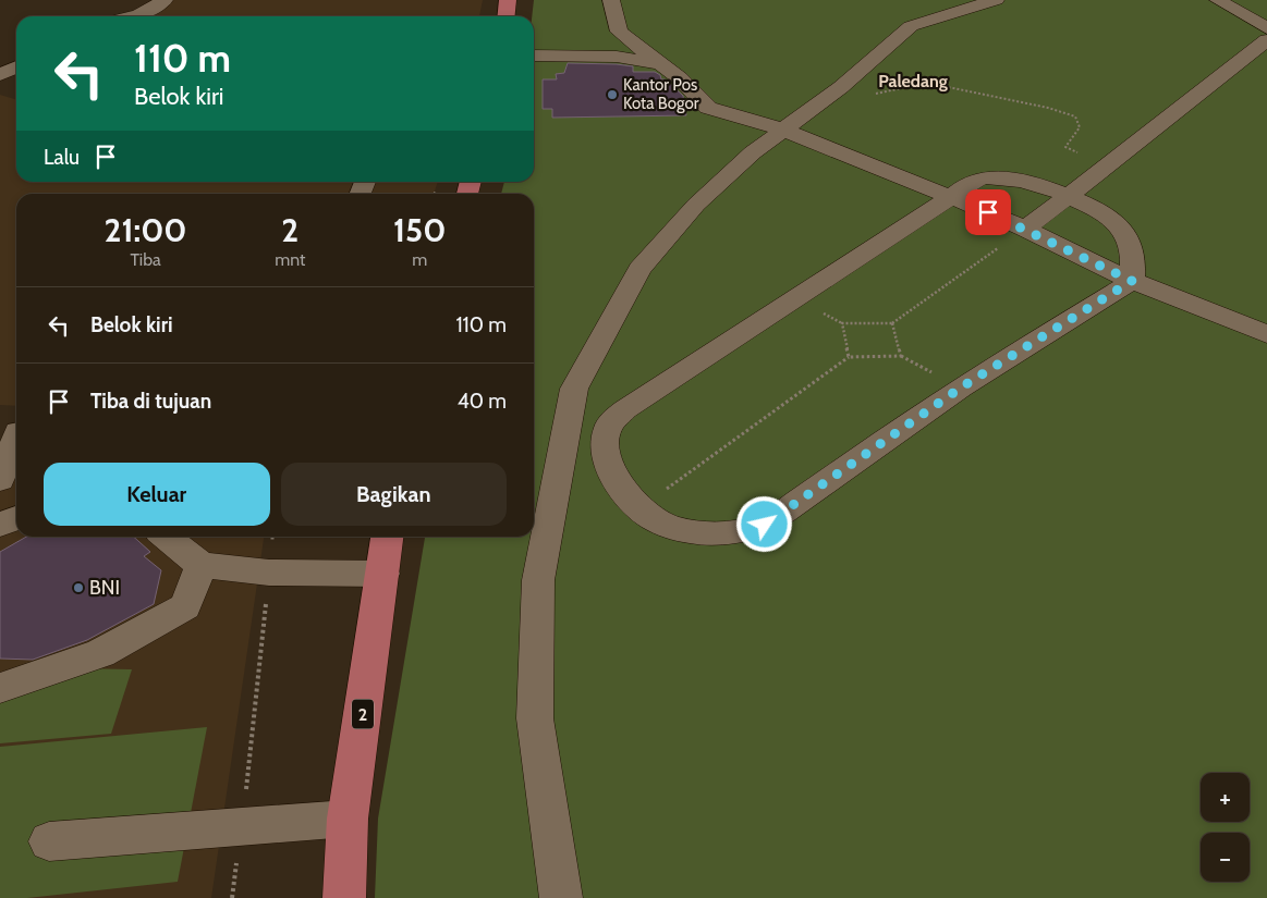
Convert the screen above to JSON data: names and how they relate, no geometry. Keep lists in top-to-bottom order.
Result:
{
  "streets": {
    "main road": ["2"]
  },
  "districts": ["Paledang"],
  "places": ["Kantor Pos Kota Bogor", "BNI"],
  "page": {
    "turn": ["110 m", "Belok kiri"],
    "then": "Lalu",
    "eta": [
      "21:00",
      "Tiba",
      "2",
      "mnt",
      "150",
      "m"
    ],
    "list": [
      {
        "name": "Belok kiri",
        "value": "110 m"
      },
      {
        "name": "Tiba di tujuan",
        "value": "40 m"
      }
    ],
    "buttons": ["Keluar", "Bagikan"],
    "map_buttons": ["+", "−"]
  }
}
